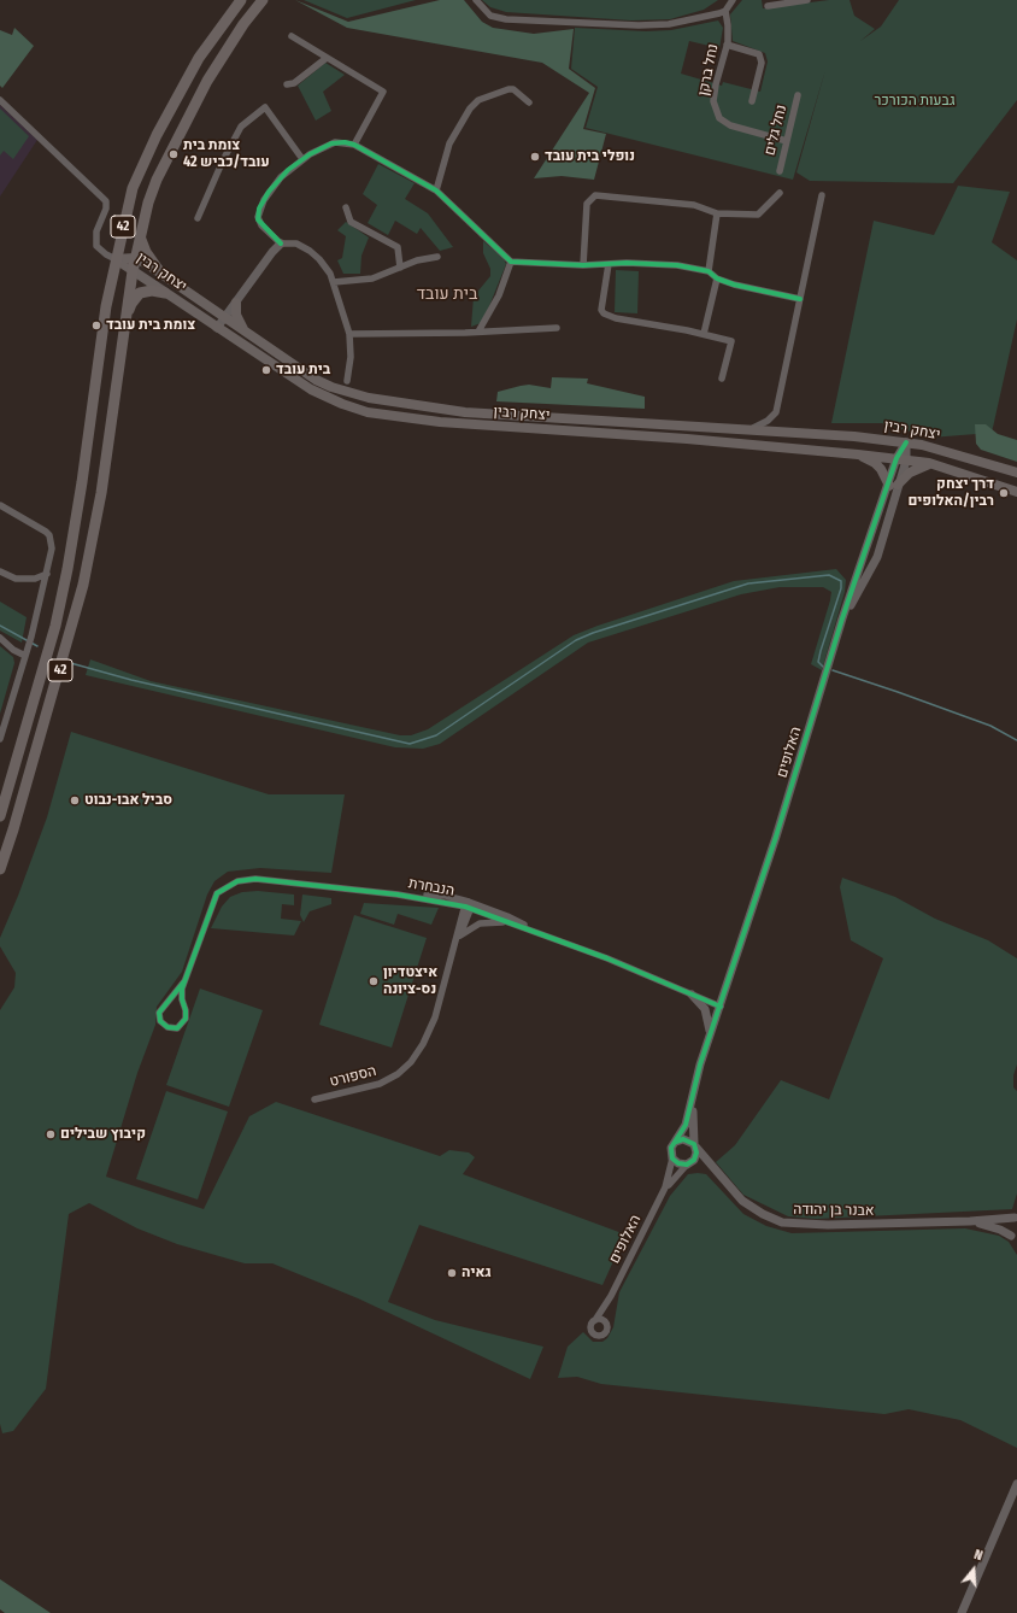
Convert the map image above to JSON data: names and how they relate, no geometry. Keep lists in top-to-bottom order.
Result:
{
  "streets": {
    "highway": ["42"],
    "main road": ["יצחק רבין"],
    "street": [
      "נחל ברקן",
      "נחל גלים",
      "האלופים",
      "הנבחרת",
      "הספורט",
      "אבנר בן יהודה"
    ]
  },
  "crossings": [
    ["נחל ברקן", "נחל גלים"],
    ["42", "יצחק רבין"],
    ["יצחק רבין", "האלופים"],
    ["האלופים", "הנבחרת"],
    ["האלופים", "אבנר בן יהודה"],
    ["הנבחרת", "הספורט"]
  ],
  "districts": ["בית עובד"],
  "parks": ["גבעות הכורכר"],
  "places": [
    "צומת בית עובד/כביש 42",
    "נופלי בית עובד",
    "צומת בית עובד",
    "בית עובד",
    "דרך יצחק רבין/האלופים",
    "סביל אבו-נבוט",
    "איצטדיון נס-ציונה",
    "קיבוץ שבילים",
    "גאיה"
  ],
  "north": "top"
}
